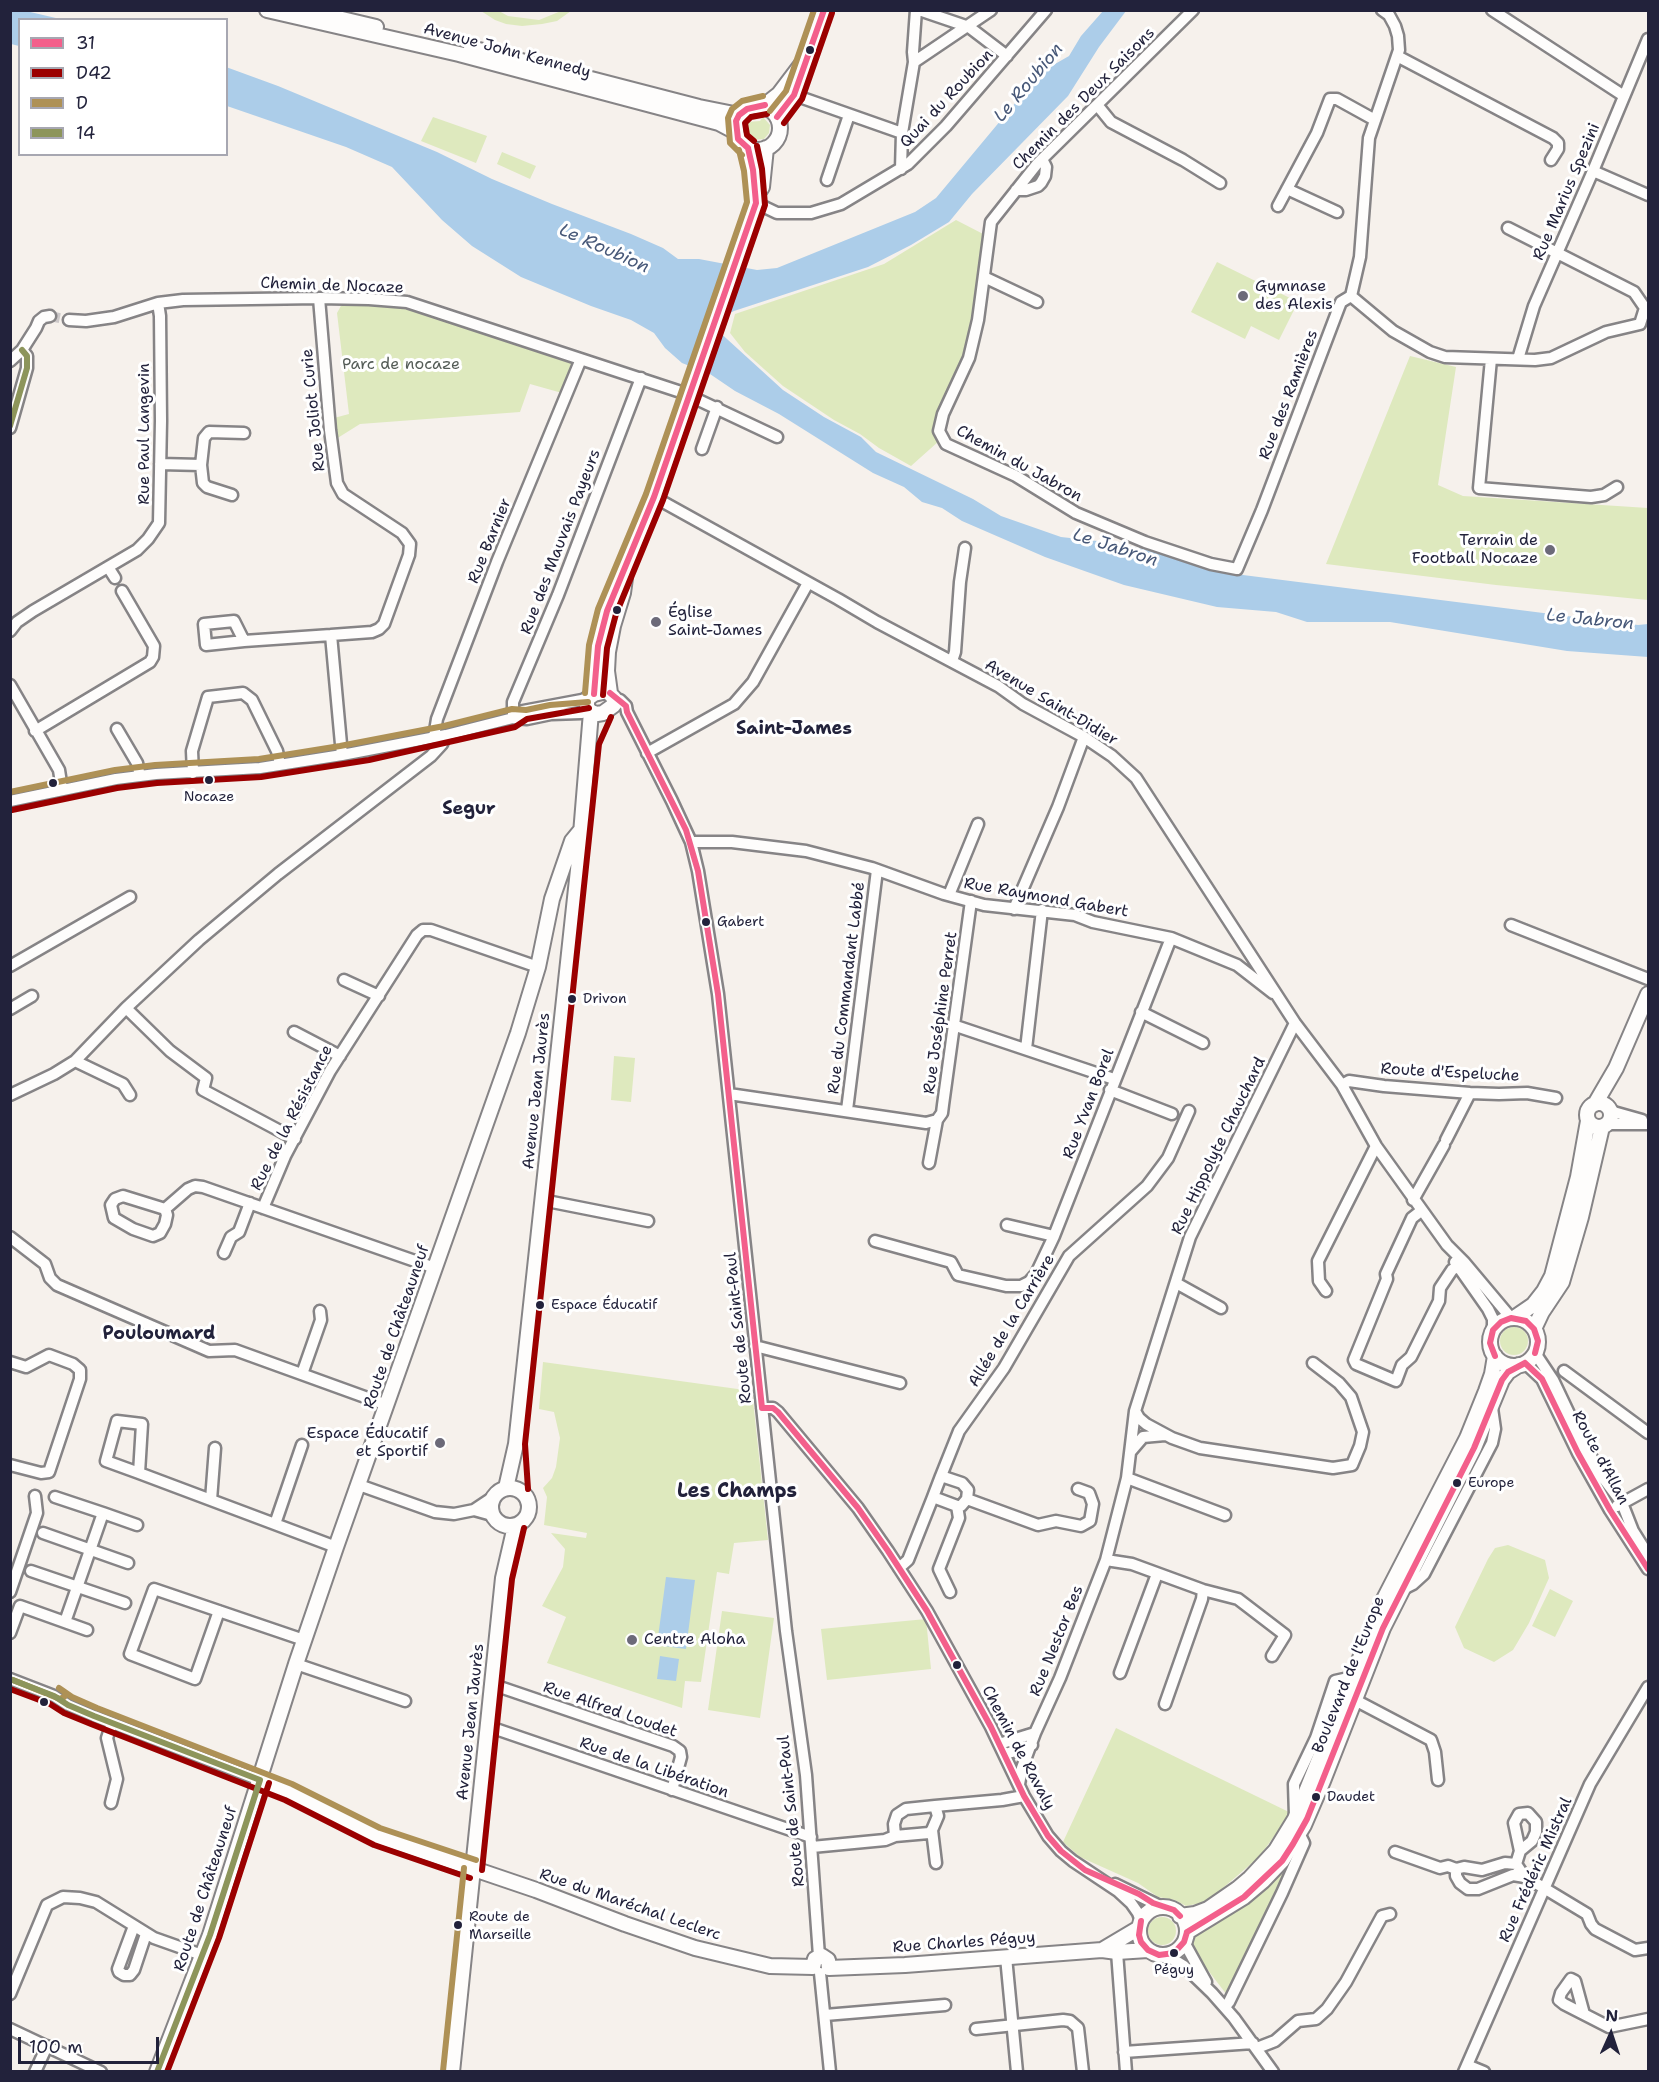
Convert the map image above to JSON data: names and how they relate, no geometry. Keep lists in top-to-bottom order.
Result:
{
  "streets": {
    "main road": [
      "Avenue John Kennedy",
      "Avenue Jean Jaurès",
      "Route de Châteauneuf",
      "Boulevard de l'Europe",
      "Rue du Maréchal Leclerc",
      "Rue Charles Péguy"
    ],
    "street": [
      "Quai du Roubion",
      "Chemin des Deux Saisons",
      "Rue Marius Spezini",
      "Chemin de Nocaze",
      "Rue des Ramières",
      "Rue Joliot Curie",
      "Rue Paul Langevin",
      "Chemin du Jabron",
      "Rue Barnier",
      "Rue des Mauvais Payeurs",
      "Avenue Saint-Didier",
      "Rue Raymond Gabert",
      "Rue du Commandant Labbé",
      "Rue Joséphine Perret",
      "Route d'Espeluche",
      "Rue Yvan Borel",
      "Rue de la Résistance",
      "Rue Hippolyte Chauchard",
      "Allée de la Carrière",
      "Route de Saint-Paul",
      "Route d'Allan",
      "Rue Nestor Bes",
      "Rue Alfred Loudet",
      "Chemin de Ravaly",
      "Rue de la Libération",
      "Rue Frédéric Mistral"
    ]
  },
  "crossings": [
    ["Avenue John Kennedy", "Avenue Jean Jaurès"],
    ["Quai du Roubion", "Avenue Jean Jaurès"],
    ["Chemin des Deux Saisons", "Chemin du Jabron"],
    ["Chemin de Nocaze", "Rue Joliot Curie"],
    ["Chemin de Nocaze", "Rue Paul Langevin"],
    ["Chemin de Nocaze", "Rue Barnier"],
    ["Chemin de Nocaze", "Rue des Mauvais Payeurs"],
    ["Chemin de Nocaze", "Avenue Jean Jaurès"],
    ["Rue des Ramières", "Chemin du Jabron"],
    ["Avenue Saint-Didier", "Rue Raymond Gabert"],
    ["Avenue Saint-Didier", "Route d'Espeluche"],
    ["Avenue Saint-Didier", "Avenue Jean Jaurès"],
    ["Avenue Saint-Didier", "Rue Hippolyte Chauchard"],
    ["Rue Raymond Gabert", "Rue du Commandant Labbé"],
    ["Rue Raymond Gabert", "Rue Joséphine Perret"],
    ["Rue Raymond Gabert", "Rue Yvan Borel"],
    ["Rue Raymond Gabert", "Route de Saint-Paul"],
    ["Avenue Jean Jaurès", "Route de Châteauneuf"],
    ["Avenue Jean Jaurès", "Route de Saint-Paul"],
    ["Avenue Jean Jaurès", "Rue Alfred Loudet"],
    ["Avenue Jean Jaurès", "Rue de la Libération"],
    ["Avenue Jean Jaurès", "Rue du Maréchal Leclerc"],
    ["Rue de la Résistance", "Route de Châteauneuf"],
    ["Rue Hippolyte Chauchard", "Rue Nestor Bes"],
    ["Allée de la Carrière", "Chemin de Ravaly"],
    ["Route de Châteauneuf", "Rue du Maréchal Leclerc"],
    ["Route de Saint-Paul", "Chemin de Ravaly"],
    ["Route de Saint-Paul", "Rue de la Libération"],
    ["Route de Saint-Paul", "Rue du Maréchal Leclerc"],
    ["Route de Saint-Paul", "Rue Charles Péguy"],
    ["Route d'Allan", "Boulevard de l'Europe"],
    ["Rue Nestor Bes", "Chemin de Ravaly"],
    ["Boulevard de l'Europe", "Chemin de Ravaly"],
    ["Boulevard de l'Europe", "Rue Charles Péguy"],
    ["Rue Alfred Loudet", "Rue de la Libération"],
    ["Chemin de Ravaly", "Rue Charles Péguy"],
    ["Rue du Maréchal Leclerc", "Rue Charles Péguy"]
  ],
  "districts": [
    "Saint-James",
    "Segur",
    "Pouloumard",
    "Les Champs"
  ],
  "water": ["Le Roubion", "Le Jabron"],
  "parks": ["Parc de nocaze"],
  "places": [
    "Gymnase des Alexis",
    "Terrain de Football Nocaze",
    "Église Saint-James",
    "Nocaze",
    "Gabert",
    "Drivon",
    "Espace Éducatif",
    "Espace Éducatif et Sportif",
    "Europe",
    "Centre Aloha",
    "Daudet",
    "Route de Marseille",
    "Péguy"
  ],
  "lines": [
    "transit line 31",
    "transit line D",
    "transit line D42",
    "transit line 14"
  ],
  "legend": [
    "31",
    "D42",
    "D",
    "14"
  ],
  "scale_bar": "100 m",
  "north": "top"
}
